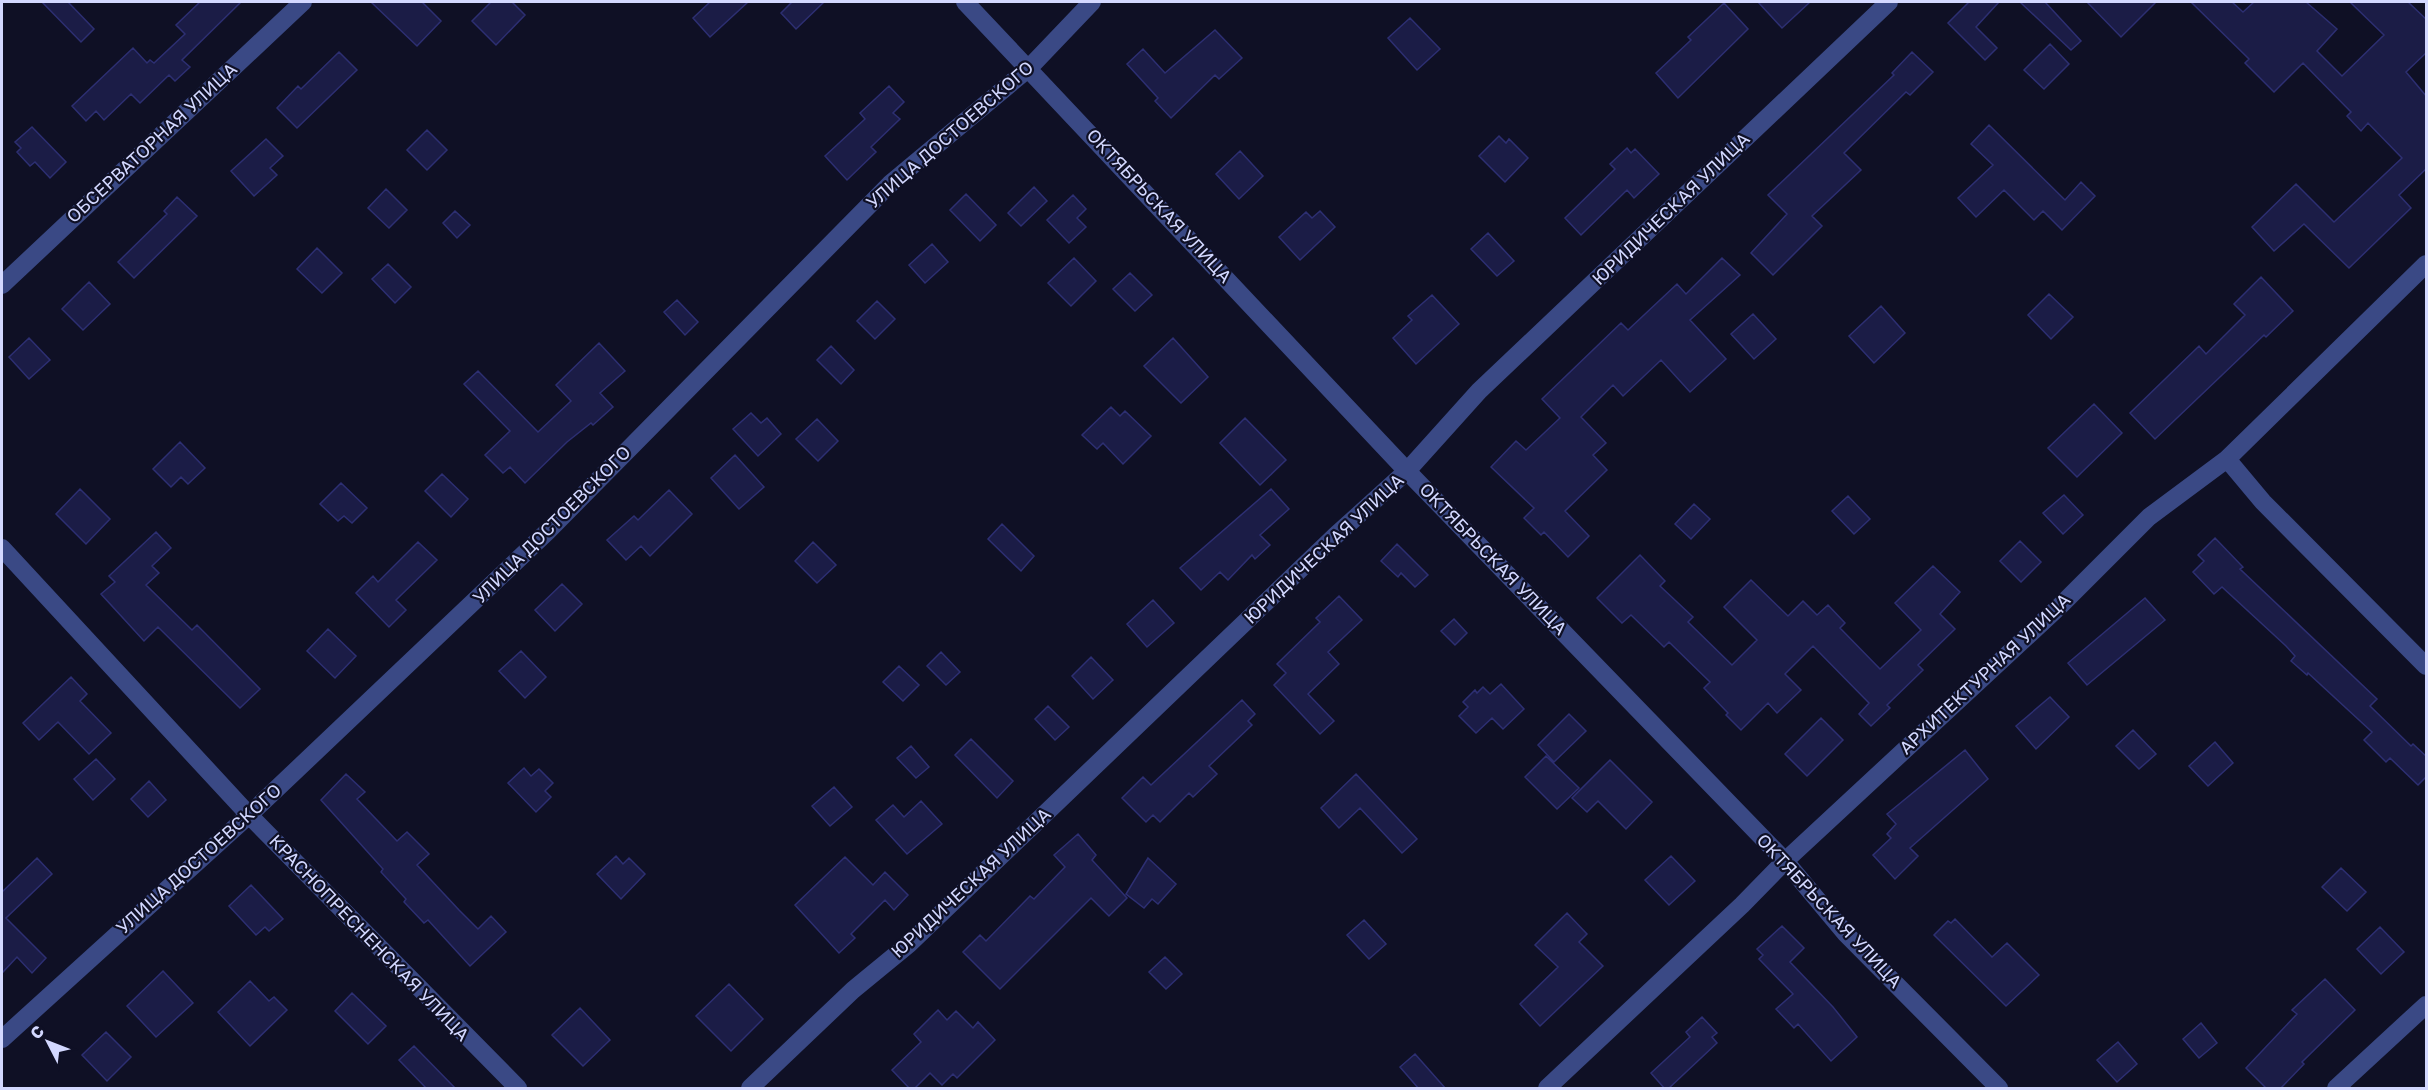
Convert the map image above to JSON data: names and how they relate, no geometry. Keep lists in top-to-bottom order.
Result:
{
  "streets": {
    "street": [
      "УЛИЦА ДОСТОЕВСКОГО",
      "ОБСЕРВАТОРНАЯ УЛИЦА",
      "ОКТЯБРЬСКАЯ УЛИЦА",
      "ЮРИДИЧЕСКАЯ УЛИЦА",
      "АРХИТЕКТУРНАЯ УЛИЦА",
      "КРАСНОПРЕСНЕНСКАЯ УЛИЦА"
    ]
  },
  "crossings": [
    ["УЛИЦА ДОСТОЕВСКОГО", "ОКТЯБРЬСКАЯ УЛИЦА"],
    ["УЛИЦА ДОСТОЕВСКОГО", "КРАСНОПРЕСНЕНСКАЯ УЛИЦА"],
    ["ОКТЯБРЬСКАЯ УЛИЦА", "ЮРИДИЧЕСКАЯ УЛИЦА"],
    ["ОКТЯБРЬСКАЯ УЛИЦА", "АРХИТЕКТУРНАЯ УЛИЦА"]
  ],
  "north": "top left"
}
